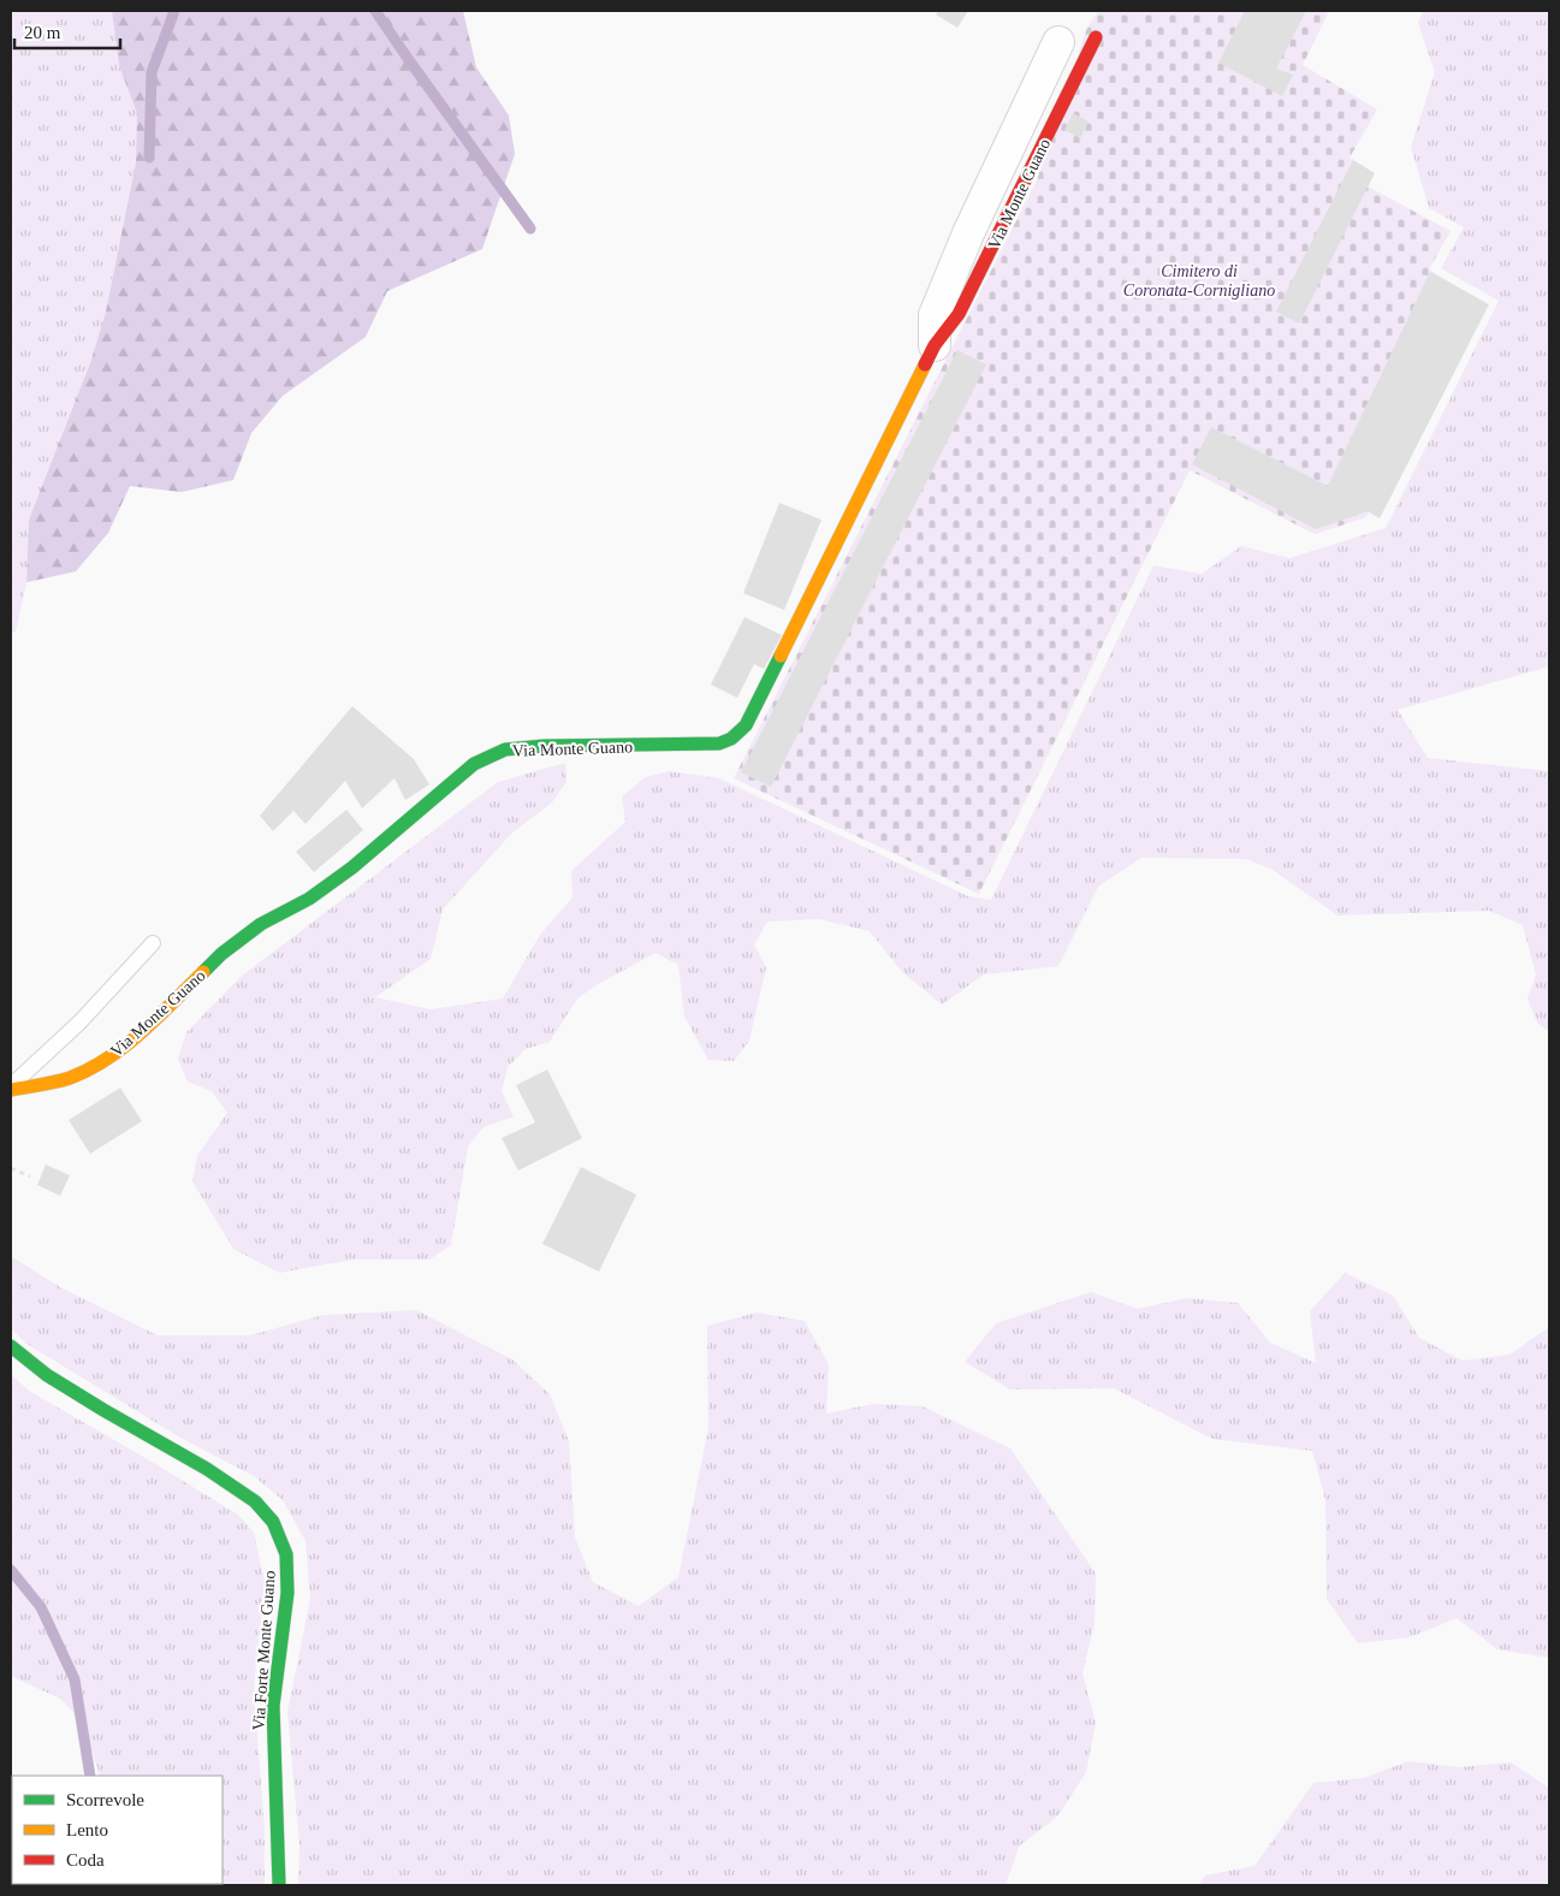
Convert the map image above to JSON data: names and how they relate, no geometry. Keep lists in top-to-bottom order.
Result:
{
  "streets": {
    "street": ["Via Monte Guano", "Via Forte Monte Guano"]
  },
  "parks": ["Cimitero di Coronata-Cornigliano"],
  "legend": ["Scorrevole", "Lento", "Coda"],
  "scale_bar": "20 m"
}
